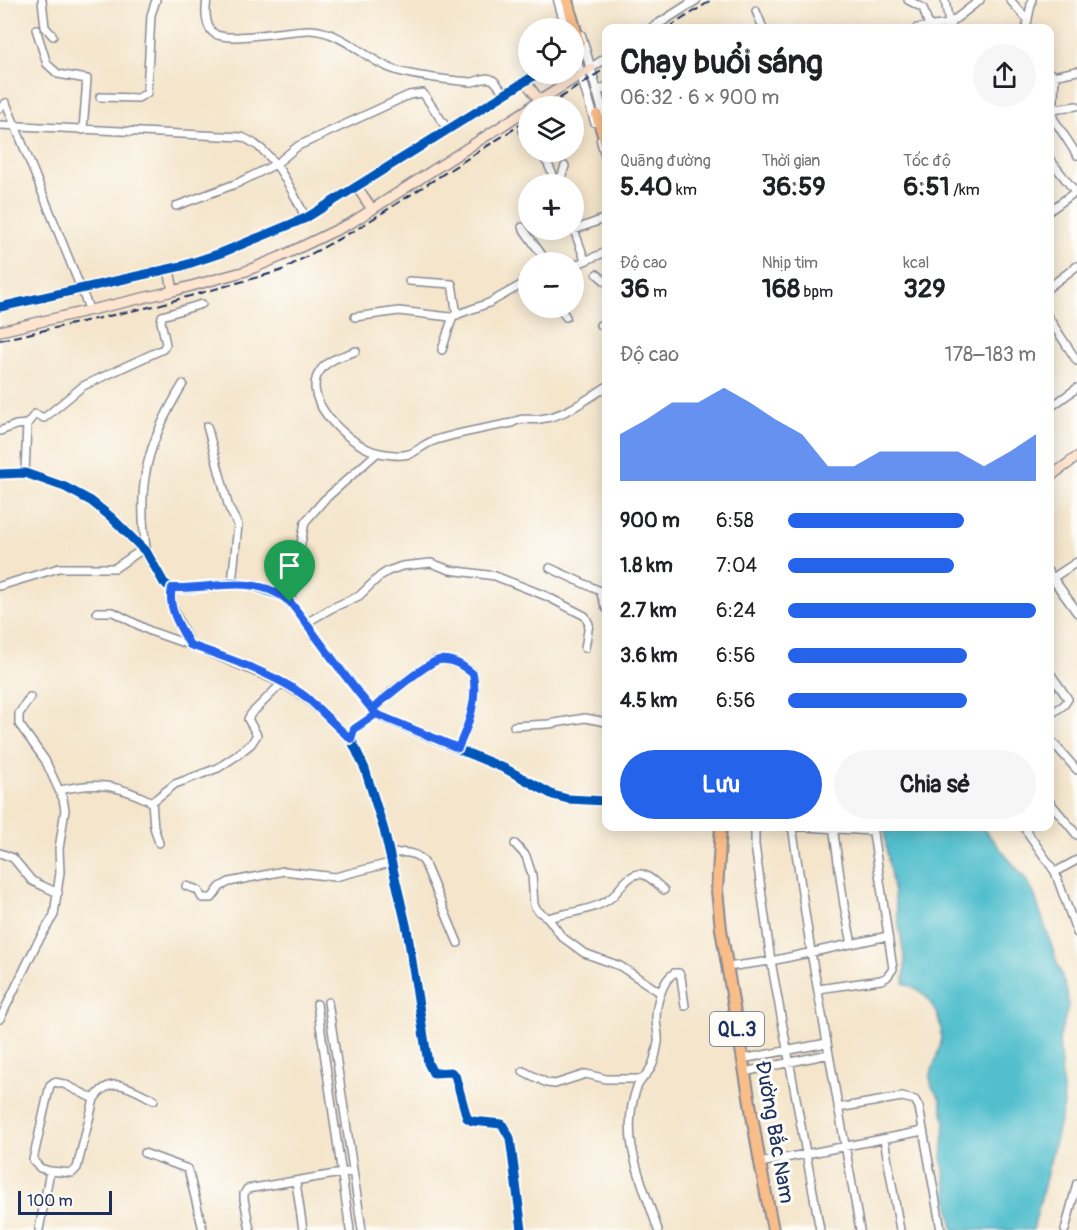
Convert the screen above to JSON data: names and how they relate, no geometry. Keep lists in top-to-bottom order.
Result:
{
  "streets": {
    "highway": ["QL.3", "Đường Bắc Nam"]
  },
  "scale_bar": "100 m",
  "page": {
    "map_buttons": ["+", "−"],
    "heading": ["Chạy buổi sáng", "06:32 · 6 × 900 m"],
    "stats": [
      ["Quãng đường", "5.40 km"],
      ["Thời gian", "36:59"],
      ["Tốc độ", "6:51 /km"],
      ["Độ cao", "36 m"],
      ["Nhịp tim", "168 bpm"],
      ["kcal", "329"]
    ],
    "chart": ["Độ cao", "178–183 m"],
    "list": [
      {
        "name": "900 m",
        "note": "6:58"
      },
      {
        "name": "1.8 km",
        "note": "7:04"
      },
      {
        "name": "2.7 km",
        "note": "6:24"
      },
      {
        "name": "3.6 km",
        "note": "6:56"
      },
      {
        "name": "4.5 km",
        "note": "6:56"
      }
    ],
    "buttons": ["Lưu", "Chia sẻ"],
    "scale": "100 m"
  }
}
